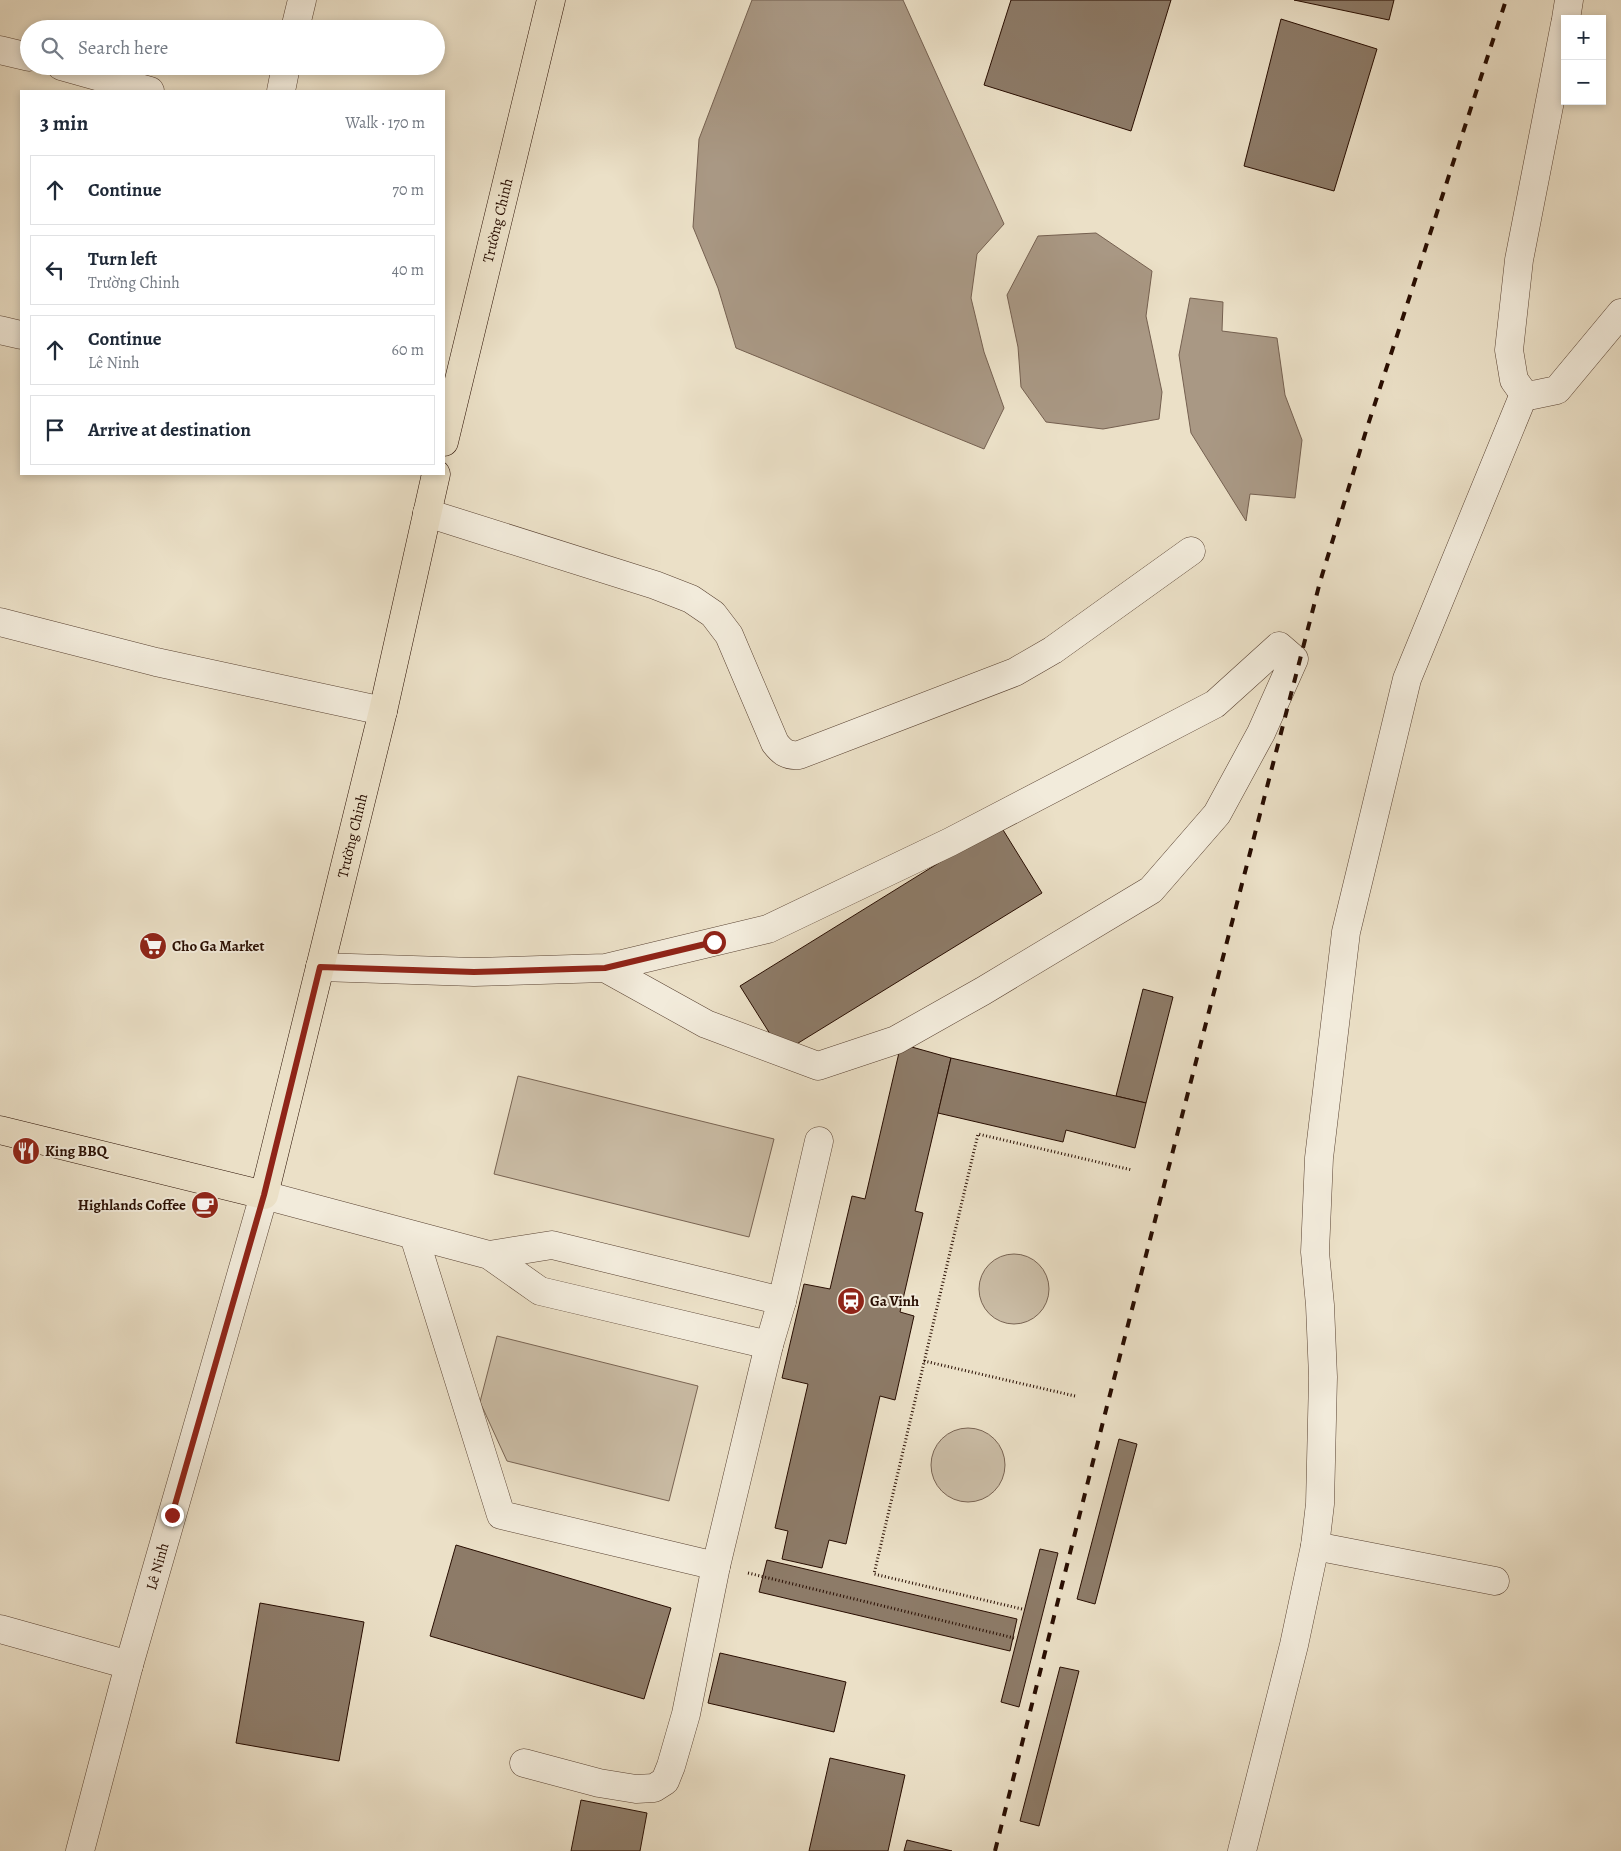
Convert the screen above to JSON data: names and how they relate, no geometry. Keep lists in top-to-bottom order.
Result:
{
  "streets": {
    "main road": ["Trường Chinh"],
    "street": ["Lê Ninh"]
  },
  "crossings": [
    ["Trường Chinh", "Lê Ninh"]
  ],
  "places": {
    "supermarket": ["Cho Ga Market"],
    "restaurant": ["King BBQ"],
    "cafe": ["Highlands Coffee"],
    "station": ["Ga Vinh"]
  },
  "page": {
    "map_buttons": ["+", "−"],
    "search": "Search here",
    "heading": ["3 min", "Walk · 170 m"],
    "list": [
      ["Continue", "70 m"],
      ["Turn left", "Trường Chinh", "40 m"],
      ["Continue", "Lê Ninh", "60 m"],
      "Arrive at destination"
    ]
  }
}
